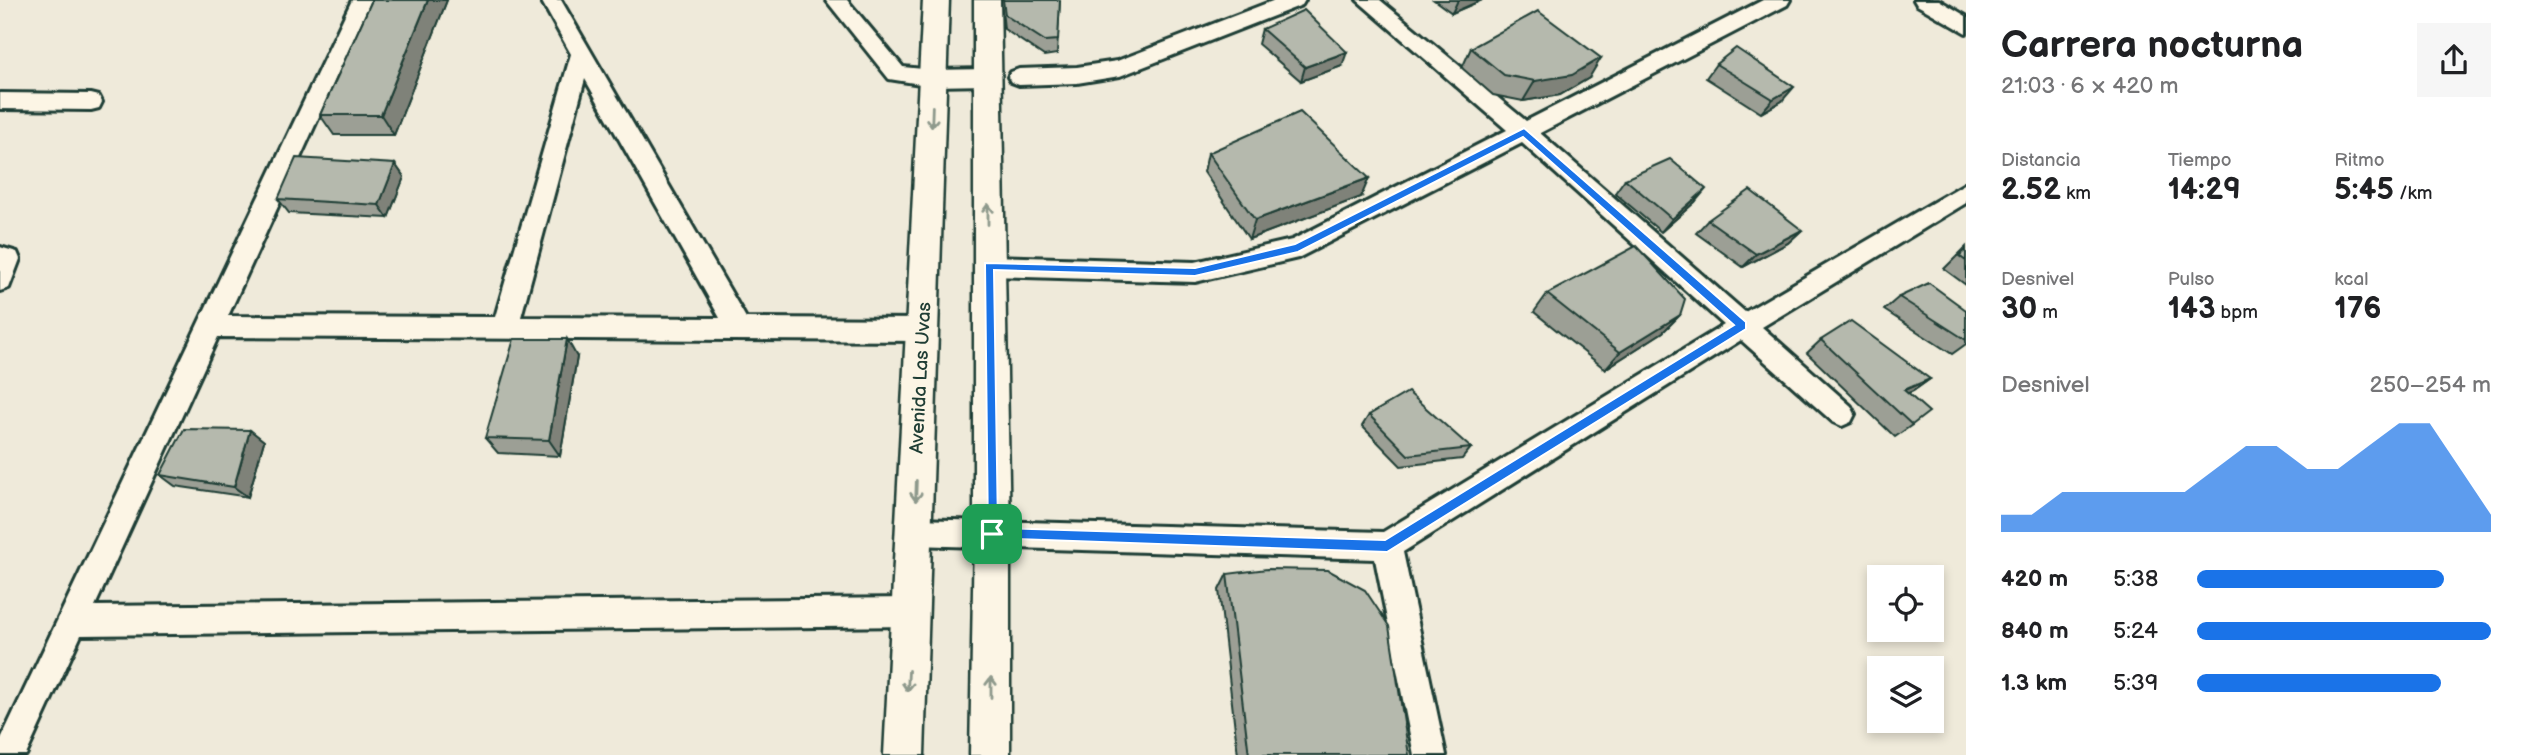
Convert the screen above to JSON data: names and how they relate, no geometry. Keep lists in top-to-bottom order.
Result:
{
  "streets": {
    "street": ["Avenida Las Uvas"]
  },
  "page": {
    "heading": ["Carrera nocturna", "21:03 · 6 × 420 m"],
    "stats": [
      ["Distancia", "2.52 km"],
      ["Tiempo", "14:29"],
      ["Ritmo", "5:45 /km"],
      ["Desnivel", "30 m"],
      ["Pulso", "143 bpm"],
      ["kcal", "176"]
    ],
    "chart": ["Desnivel", "250–254 m"],
    "list": [
      {
        "name": "420 m",
        "note": "5:38"
      },
      {
        "name": "840 m",
        "note": "5:24"
      },
      {
        "name": "1.3 km",
        "note": "5:39"
      }
    ]
  }
}
